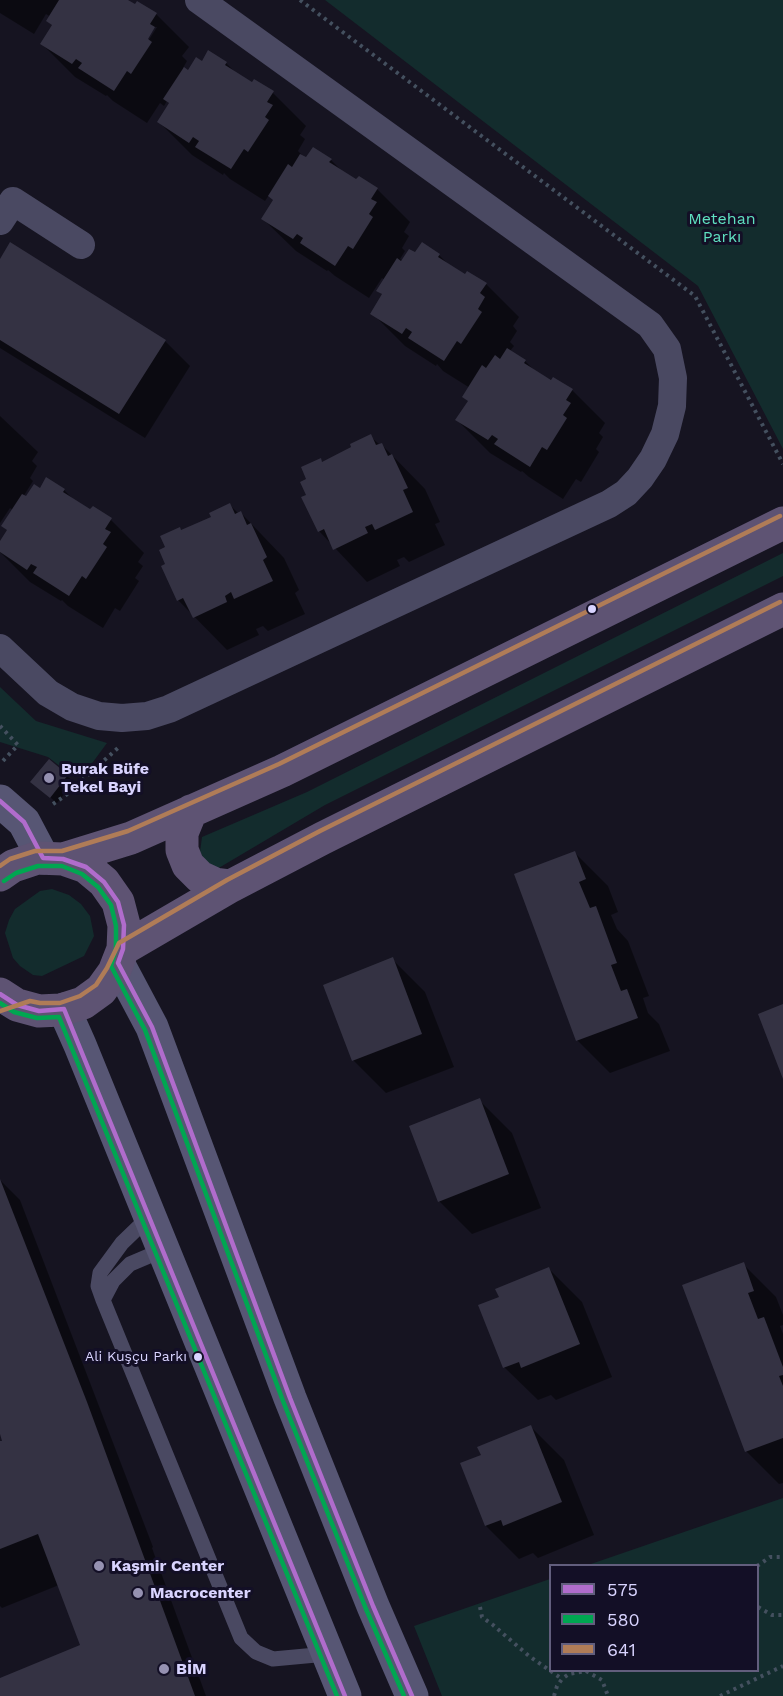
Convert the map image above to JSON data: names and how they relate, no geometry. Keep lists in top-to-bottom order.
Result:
{
  "parks": ["Metehan Parkı"],
  "places": [
    "Burak Büfe Tekel Bayi",
    "Ali Kuşçu Parkı",
    "Kaşmir Center",
    "Macrocenter",
    "BİM"
  ],
  "lines": ["transit line 641", "transit line 575", "transit line 580"],
  "legend": ["575", "580", "641"]
}
